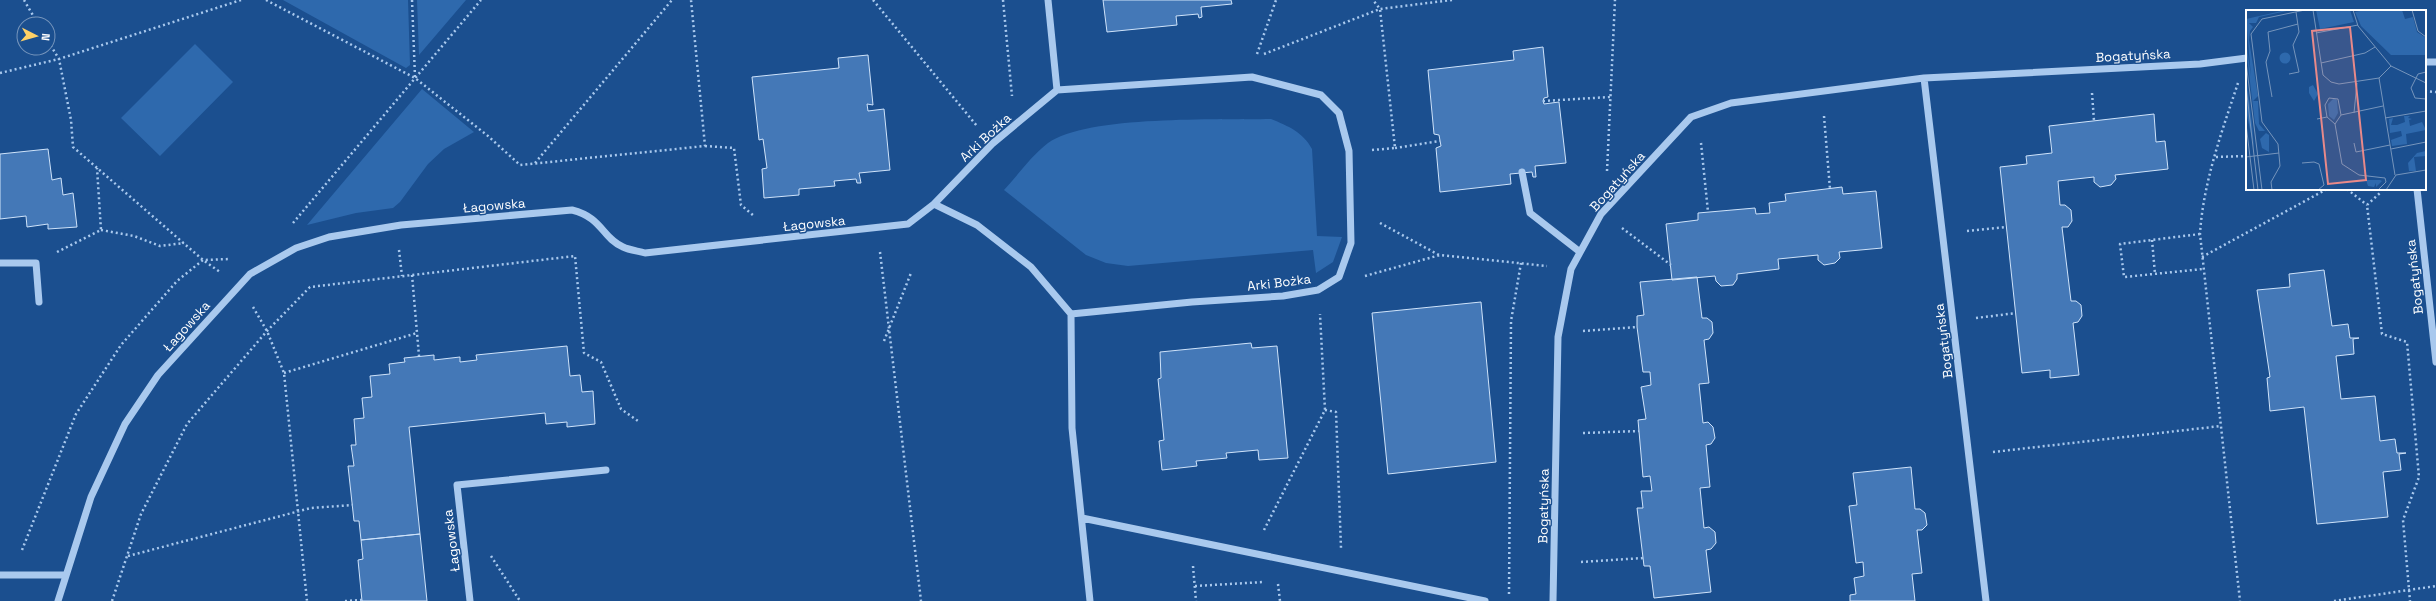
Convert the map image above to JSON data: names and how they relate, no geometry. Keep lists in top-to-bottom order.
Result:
{
  "streets": {
    "street": ["Bogatyńska", "Arki Bożka", "Łagowska"]
  },
  "crossings": [
    ["Arki Bożka", "Łagowska"]
  ],
  "north": "right"
}
